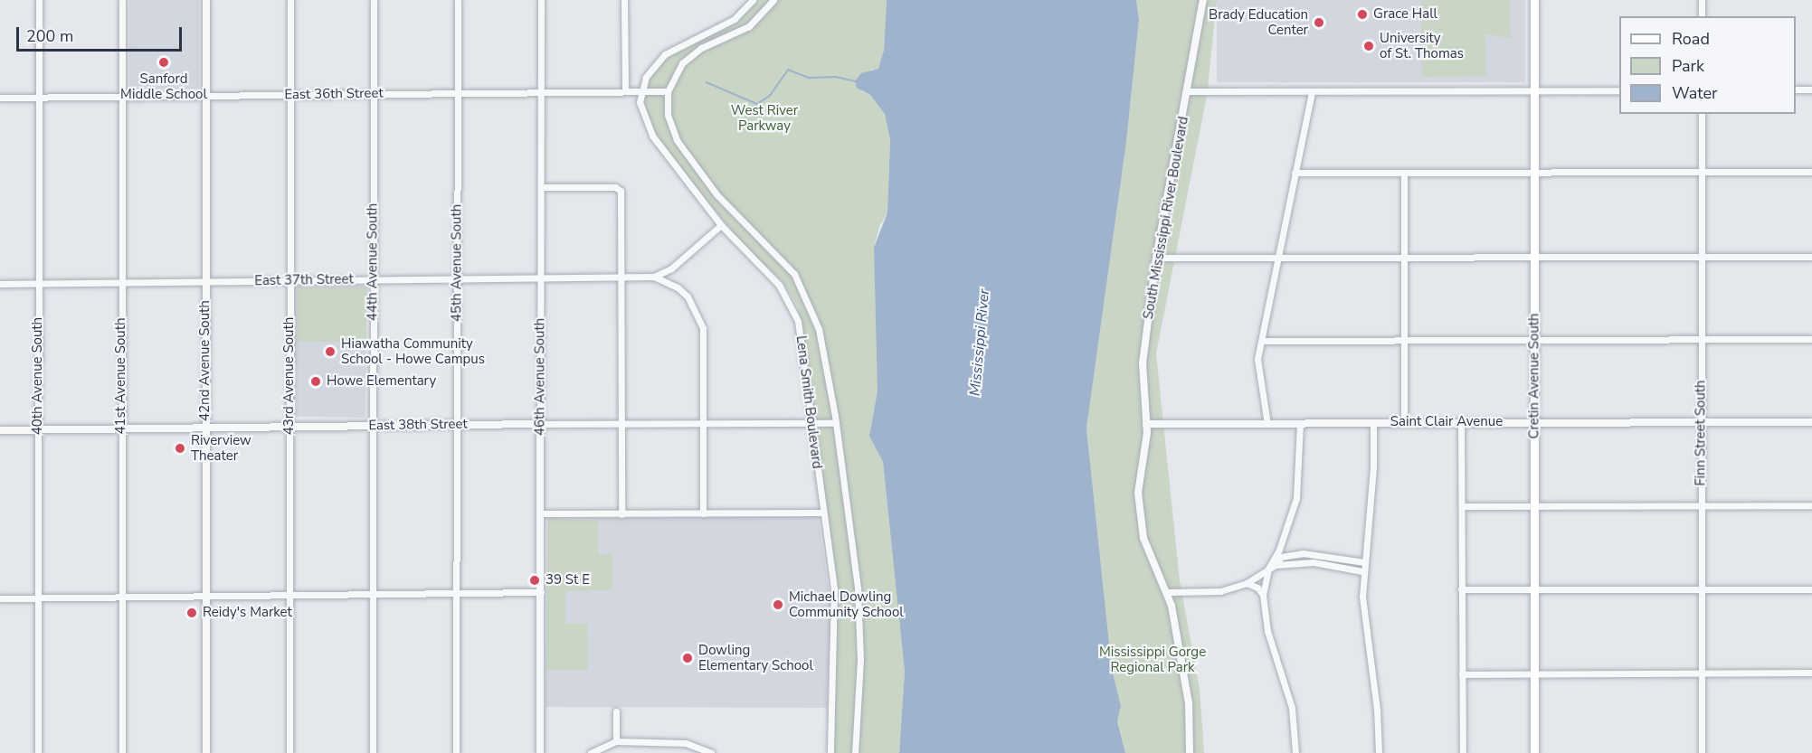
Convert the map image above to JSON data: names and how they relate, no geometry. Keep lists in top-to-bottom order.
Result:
{
  "streets": {
    "main road": ["Cretin Avenue South"],
    "street": [
      "East 36th Street",
      "South Mississippi River Boulevard",
      "44th Avenue South",
      "45th Avenue South",
      "East 37th Street",
      "42nd Avenue South",
      "40th Avenue South",
      "41st Avenue South",
      "43rd Avenue South",
      "46th Avenue South",
      "Lena Smith Boulevard",
      "Saint Clair Avenue",
      "East 38th Street",
      "Finn Street South"
    ]
  },
  "crossings": [
    ["East 36th Street", "44th Avenue South"],
    ["East 36th Street", "45th Avenue South"],
    ["East 36th Street", "42nd Avenue South"],
    ["East 36th Street", "40th Avenue South"],
    ["East 36th Street", "41st Avenue South"],
    ["East 36th Street", "43rd Avenue South"],
    ["East 36th Street", "46th Avenue South"],
    ["East 36th Street", "Lena Smith Boulevard"],
    ["South Mississippi River Boulevard", "Saint Clair Avenue"],
    ["44th Avenue South", "East 37th Street"],
    ["44th Avenue South", "East 38th Street"],
    ["45th Avenue South", "East 37th Street"],
    ["45th Avenue South", "East 38th Street"],
    ["East 37th Street", "42nd Avenue South"],
    ["East 37th Street", "40th Avenue South"],
    ["East 37th Street", "41st Avenue South"],
    ["East 37th Street", "43rd Avenue South"],
    ["East 37th Street", "46th Avenue South"],
    ["East 37th Street", "Lena Smith Boulevard"],
    ["42nd Avenue South", "East 38th Street"],
    ["40th Avenue South", "East 38th Street"],
    ["41st Avenue South", "East 38th Street"],
    ["43rd Avenue South", "East 38th Street"],
    ["Cretin Avenue South", "Saint Clair Avenue"],
    ["46th Avenue South", "East 38th Street"],
    ["Lena Smith Boulevard", "East 38th Street"],
    ["Saint Clair Avenue", "Finn Street South"]
  ],
  "water": ["Mississippi River"],
  "parks": ["West River Parkway", "Mississippi Gorge Regional Park"],
  "places": [
    "Grace Hall",
    "Brady Education Center",
    "University of St. Thomas",
    "Sanford Middle School",
    "Hiawatha Community School - Howe Campus",
    "Howe Elementary",
    "Riverview Theater",
    "39 St E",
    "Michael Dowling Community School",
    "Reidy's Market",
    "Dowling Elementary School"
  ],
  "legend": ["Road", "Park", "Water"],
  "scale_bar": "200 m"
}
